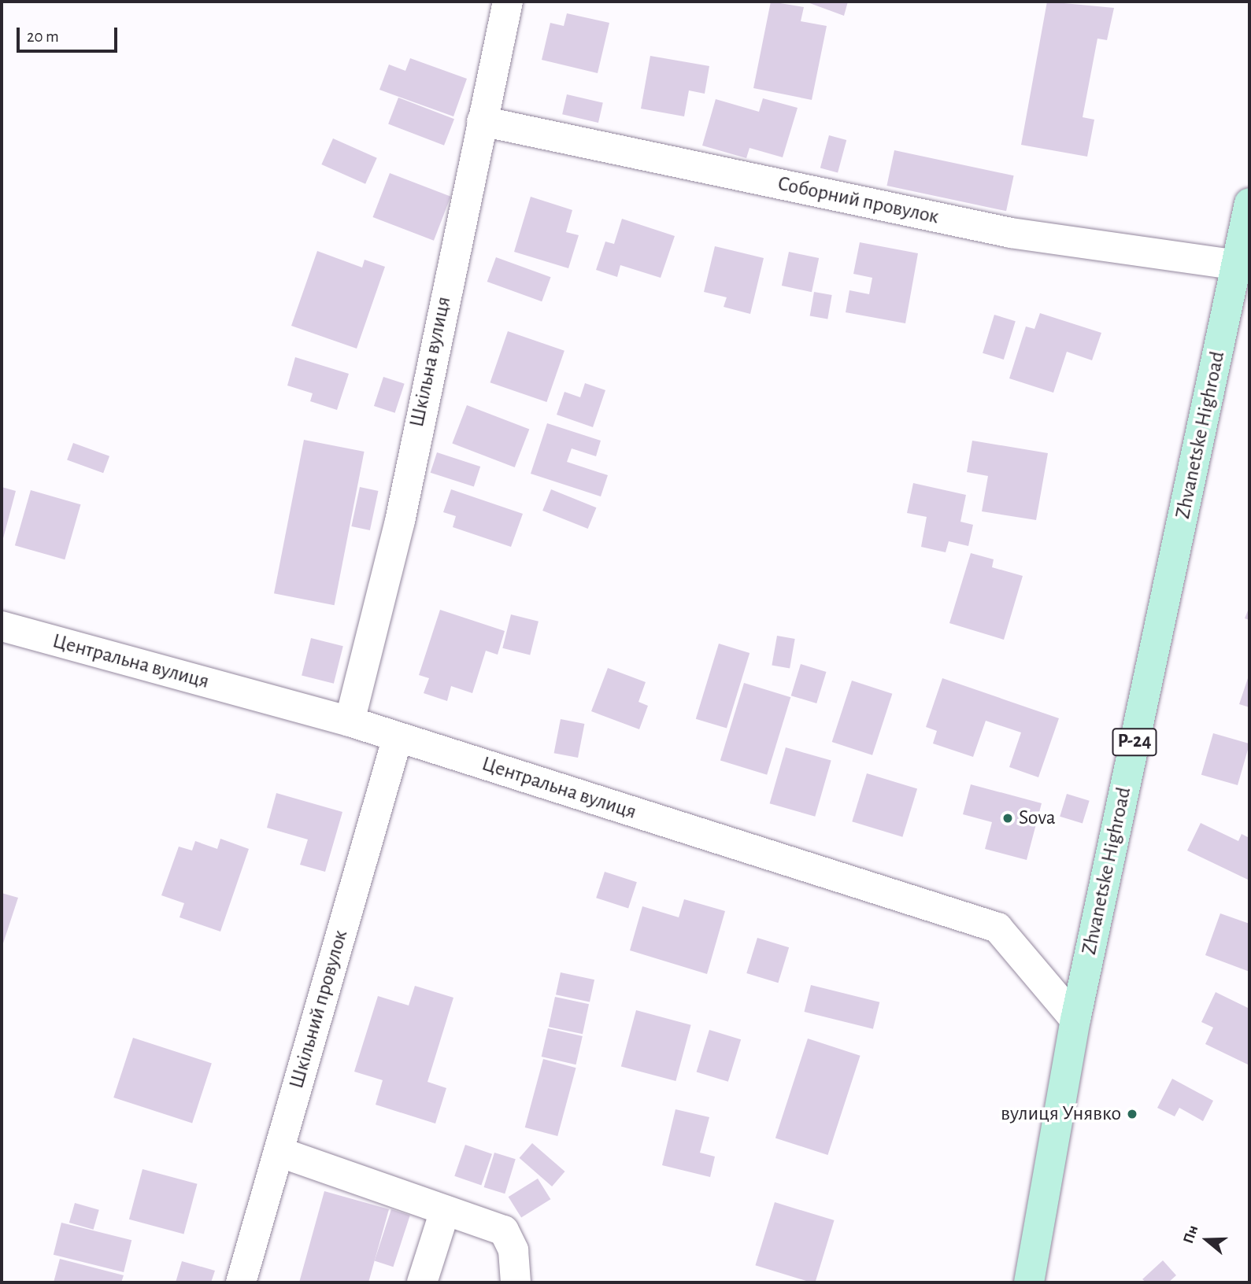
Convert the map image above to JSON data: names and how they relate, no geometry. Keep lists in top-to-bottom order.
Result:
{
  "streets": {
    "main road": ["Zhvanetske Highroad", "Р-24"],
    "street": [
      "Соборний провулок",
      "Шкільна вулиця",
      "Центральна вулиця",
      "Шкільний провулок"
    ]
  },
  "crossings": [
    ["Соборний провулок", "Шкільна вулиця"],
    ["Соборний провулок", "Zhvanetske Highroad"],
    ["Шкільна вулиця", "Центральна вулиця"],
    ["Zhvanetske Highroad", "Центральна вулиця"],
    ["Центральна вулиця", "Шкільний провулок"]
  ],
  "places": ["Sova", "вулиця Унявко"],
  "scale_bar": "20 m",
  "north": "left"
}
